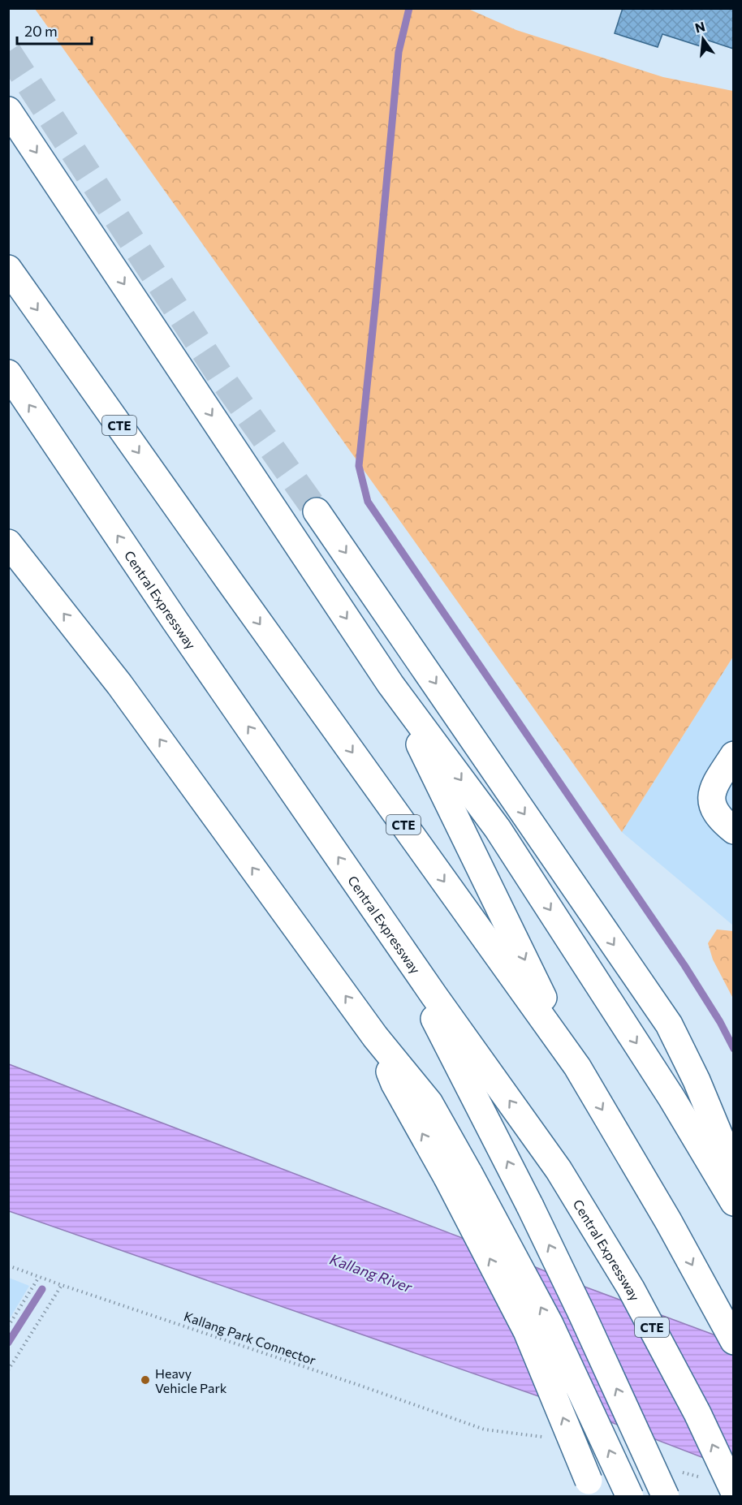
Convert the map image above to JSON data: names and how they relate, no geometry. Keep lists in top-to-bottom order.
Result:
{
  "streets": {
    "main road": ["CTE", "Central Expressway"],
    "path": ["Kallang Park Connector"]
  },
  "water": ["Kallang River"],
  "places": ["Heavy Vehicle Park"],
  "scale_bar": "20 m",
  "north": "top"
}
